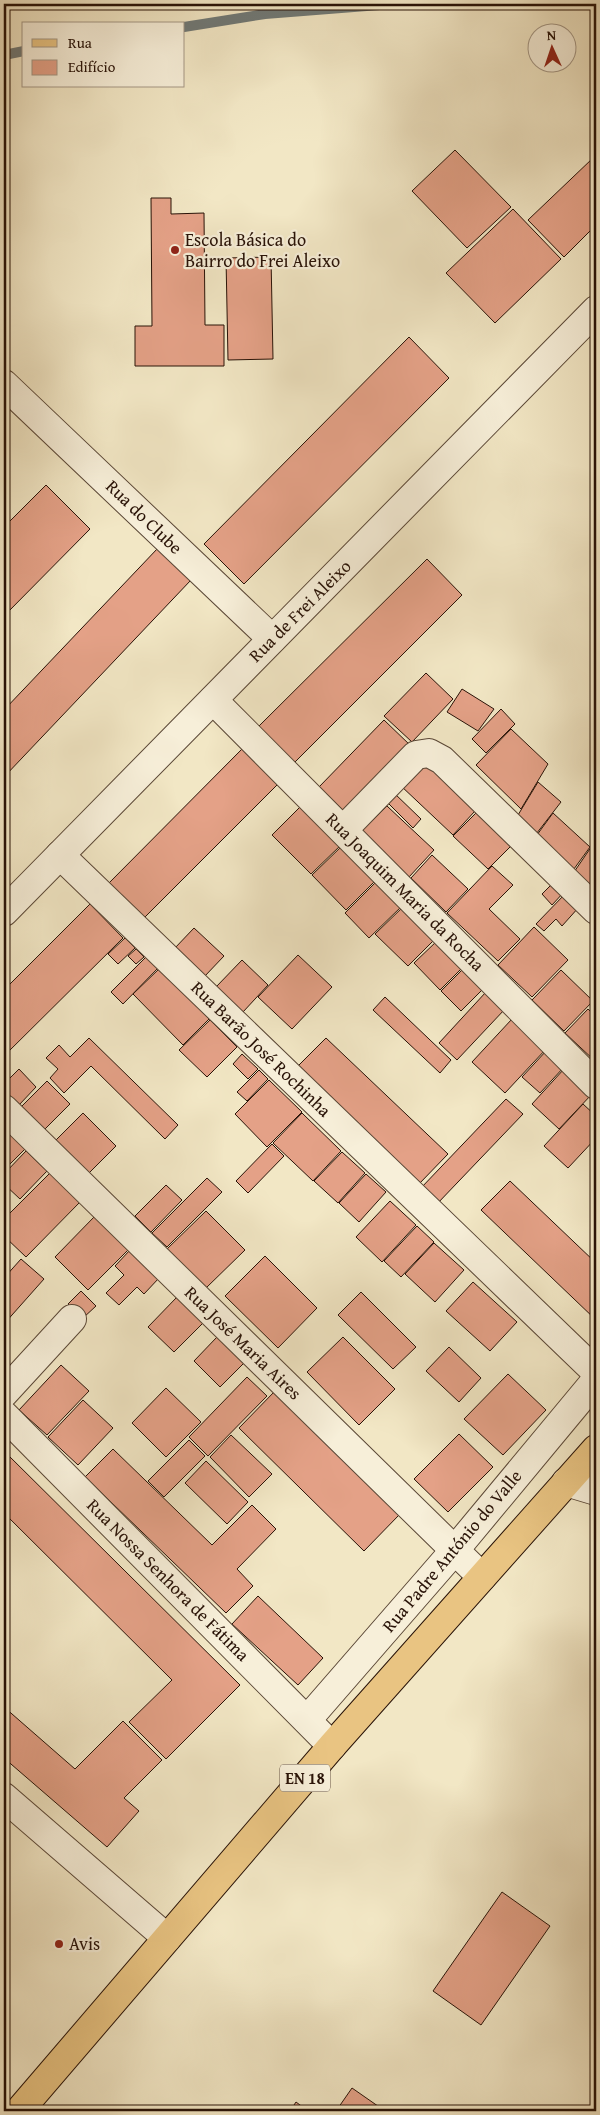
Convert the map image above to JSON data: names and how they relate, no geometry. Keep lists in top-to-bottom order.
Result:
{
  "streets": {
    "main road": ["EN 18"],
    "street": [
      "Rua do Clube",
      "Rua de Frei Aleixo",
      "Rua Joaquim Maria da Rocha",
      "Rua Barão José Rochinha",
      "Rua José Maria Aires",
      "Rua Padre António do Valle",
      "Rua Nossa Senhora de Fátima"
    ]
  },
  "crossings": [
    ["Rua do Clube", "Rua de Frei Aleixo"],
    ["Rua de Frei Aleixo", "Rua Joaquim Maria da Rocha"],
    ["Rua de Frei Aleixo", "Rua Barão José Rochinha"],
    ["Rua José Maria Aires", "Rua Padre António do Valle"],
    ["Rua José Maria Aires", "EN 18"],
    ["Rua Padre António do Valle", "Rua Nossa Senhora de Fátima"],
    ["Rua Nossa Senhora de Fátima", "EN 18"]
  ],
  "places": ["Escola Básica do Bairro do Frei Aleixo", "Avis"],
  "legend": ["Rua", "Edifício"],
  "north": "top"
}
